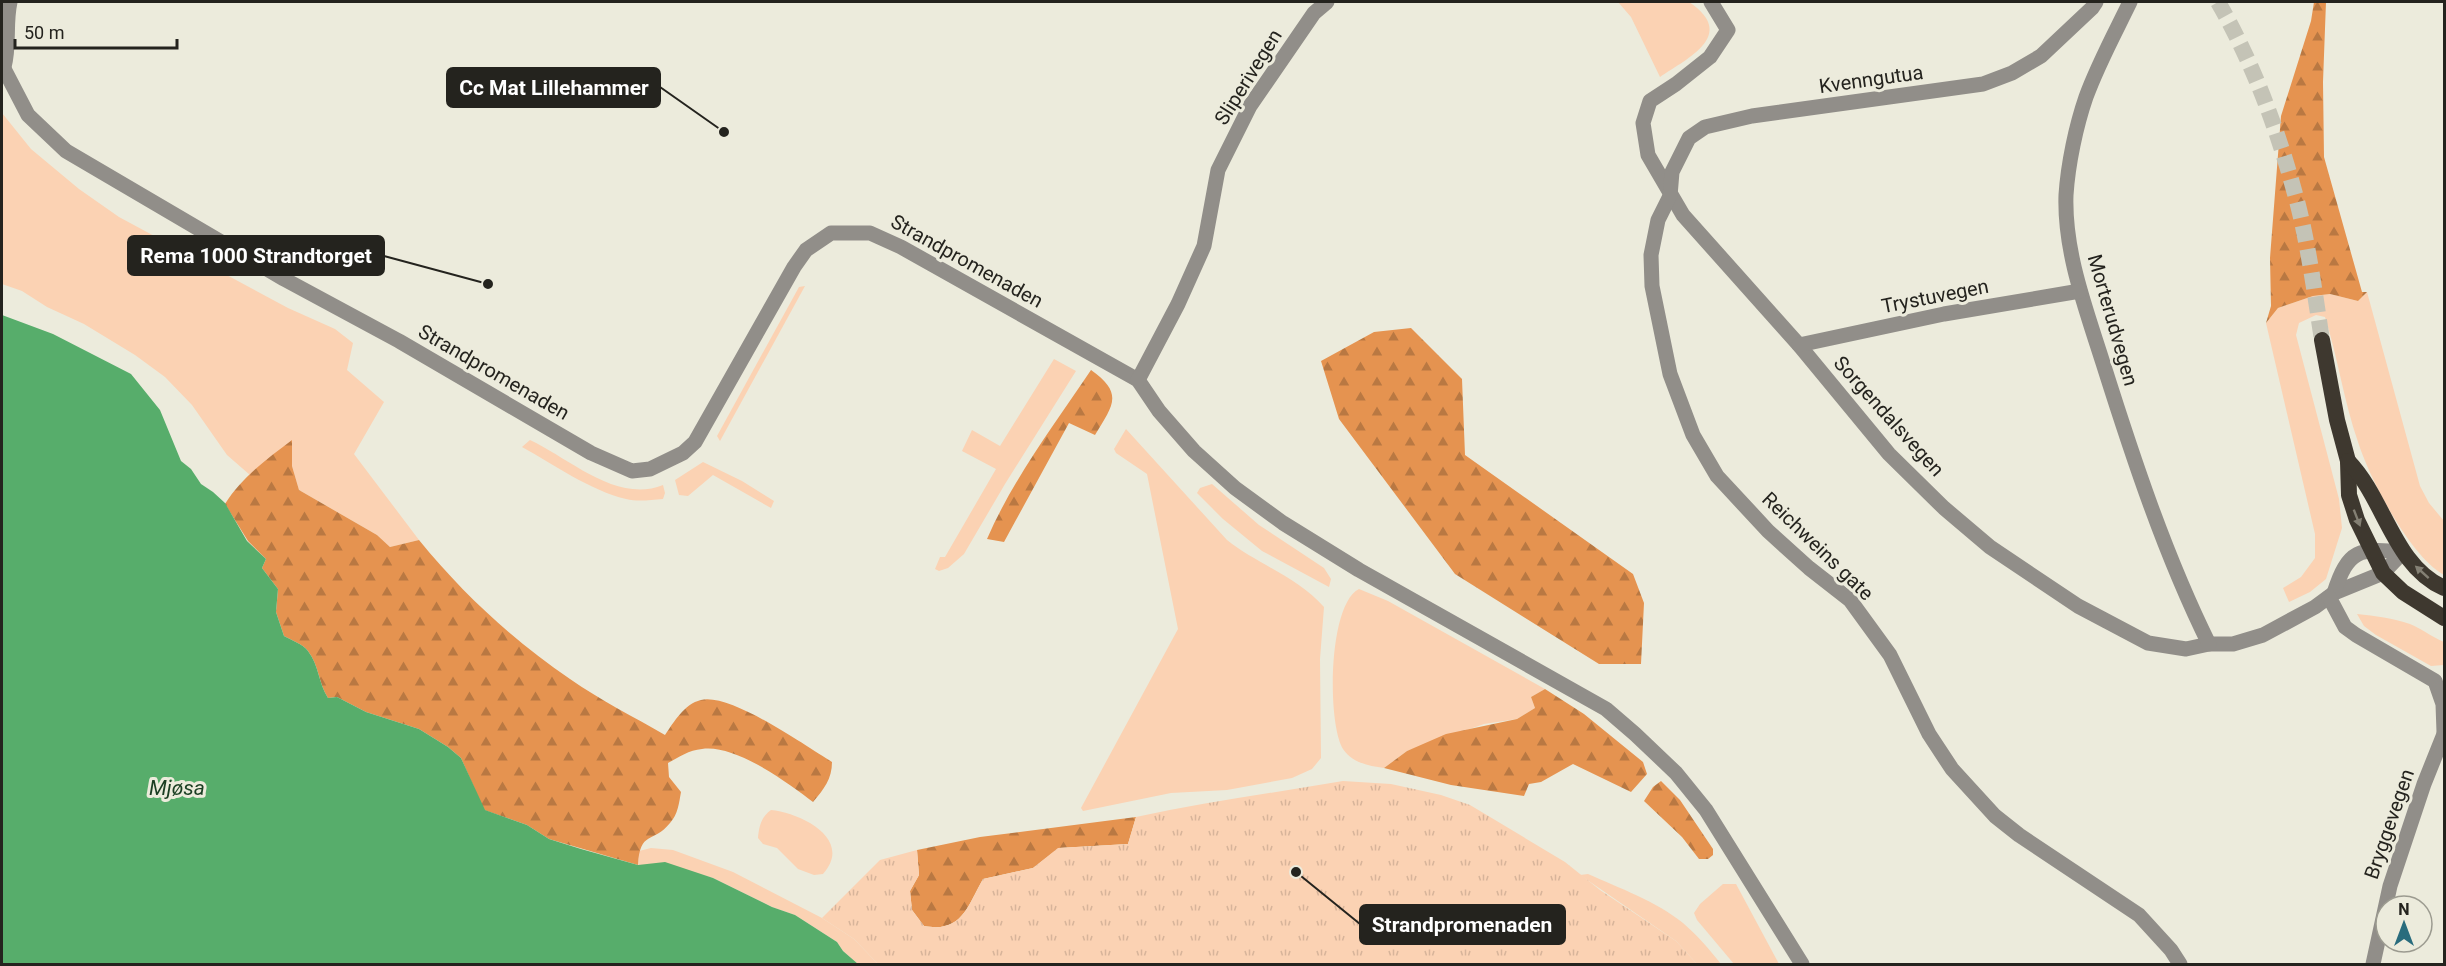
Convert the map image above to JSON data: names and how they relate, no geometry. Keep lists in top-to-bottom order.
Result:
{
  "streets": {
    "street": [
      "Sliperivegen",
      "Kvenngutua",
      "Strandpromenaden",
      "Trystuvegen",
      "Morterudvegen",
      "Sorgendalsvegen",
      "Reichweins gate",
      "Bryggevegen"
    ]
  },
  "crossings": [
    ["Sliperivegen", "Strandpromenaden"],
    ["Kvenngutua", "Sorgendalsvegen"],
    ["Kvenngutua", "Reichweins gate"],
    ["Trystuvegen", "Morterudvegen"],
    ["Trystuvegen", "Sorgendalsvegen"],
    ["Morterudvegen", "Sorgendalsvegen"],
    ["Sorgendalsvegen", "Reichweins gate"],
    ["Sorgendalsvegen", "Bryggevegen"]
  ],
  "water": ["Mjøsa"],
  "places": ["Cc Mat Lillehammer", "Rema 1000 Strandtorget", "Strandpromenaden"],
  "scale_bar": "50 m",
  "north": "top"
}
